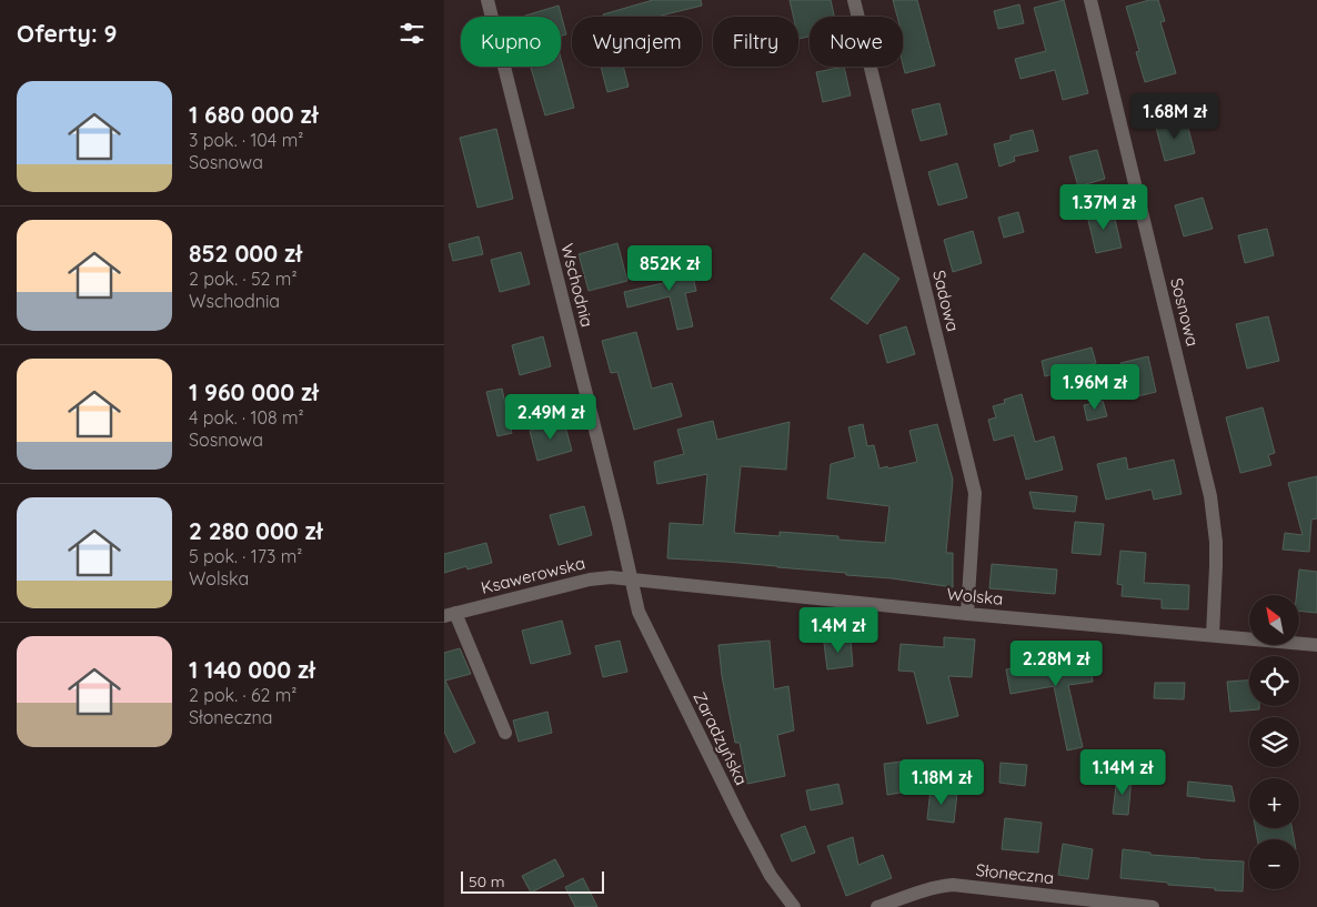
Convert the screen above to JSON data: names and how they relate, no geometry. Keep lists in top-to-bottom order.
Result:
{
  "streets": {
    "street": [
      "Wschodnia",
      "Sadowa",
      "Sosnowa",
      "Ksawerowska",
      "Wolska",
      "Zaradzyńska",
      "Słoneczna"
    ]
  },
  "crossings": [
    ["Wschodnia", "Ksawerowska"],
    ["Wschodnia", "Wolska"],
    ["Wschodnia", "Zaradzyńska"],
    ["Sadowa", "Wolska"],
    ["Sosnowa", "Wolska"],
    ["Ksawerowska", "Wolska"],
    ["Ksawerowska", "Zaradzyńska"],
    ["Wolska", "Zaradzyńska"]
  ],
  "scale_bar": "50 m",
  "north": "top left",
  "page": {
    "heading": "Oferty: 9",
    "chip": [
      "Kupno",
      "Wynajem",
      "Filtry",
      "Nowe"
    ],
    "list": [
      {
        "name": "1 680 000 zł",
        "note": "3 pok. · 104 m² · Sosnowa"
      },
      {
        "name": "852 000 zł",
        "note": "2 pok. · 52 m² · Wschodnia"
      },
      {
        "name": "1 960 000 zł",
        "note": "4 pok. · 108 m² · Sosnowa"
      },
      {
        "name": "2 280 000 zł",
        "note": "5 pok. · 173 m² · Wolska"
      },
      {
        "name": "1 140 000 zł",
        "note": "2 pok. · 62 m² · Słoneczna"
      }
    ],
    "price": [
      "1.68M zł",
      "1.37M zł",
      "852K zł",
      "1.96M zł",
      "2.49M zł",
      "1.4M zł",
      "2.28M zł",
      "1.14M zł",
      "1.18M zł"
    ],
    "map_buttons": ["+", "−"],
    "scale": "50 m"
  }
}
